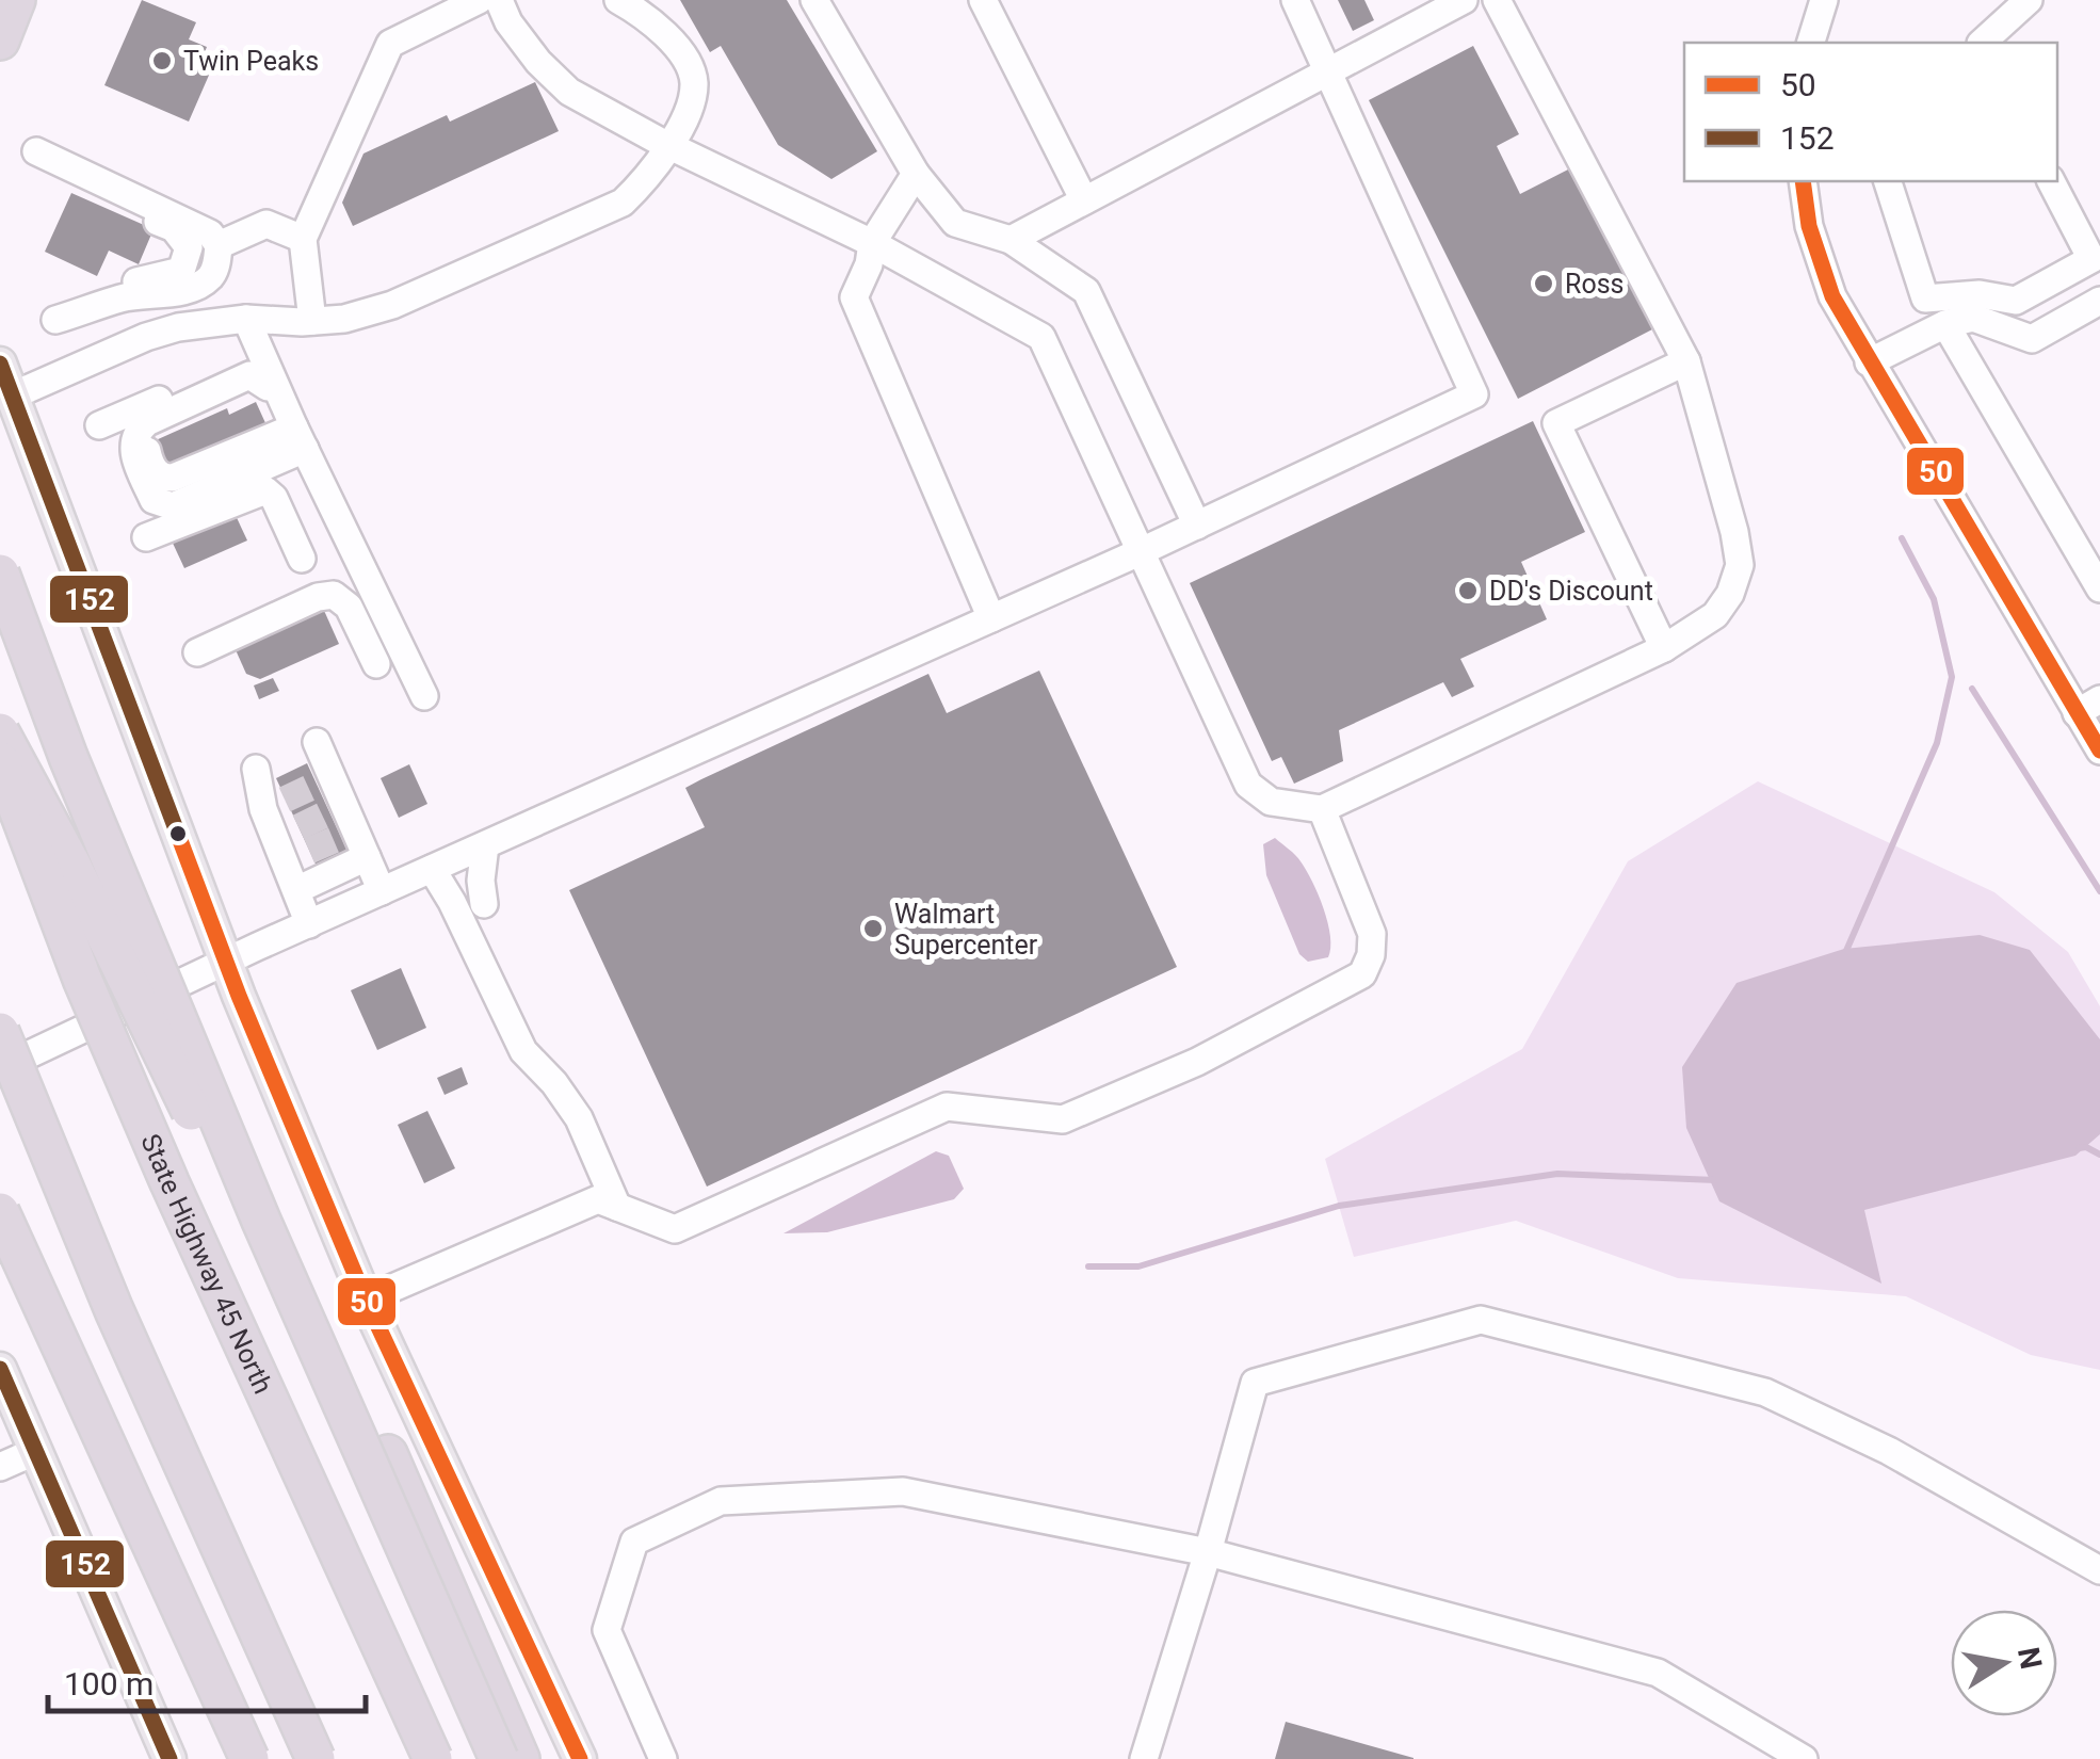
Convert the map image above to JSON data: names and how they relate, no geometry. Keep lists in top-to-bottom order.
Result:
{
  "streets": {
    "highway": ["State Highway 45 North"]
  },
  "places": [
    "Twin Peaks",
    "Ross",
    "DD's Discount",
    "Walmart Supercenter"
  ],
  "lines": ["transit line 50", "transit line 152"],
  "legend": ["50", "152"],
  "scale_bar": "100 m",
  "north": "right"
}
